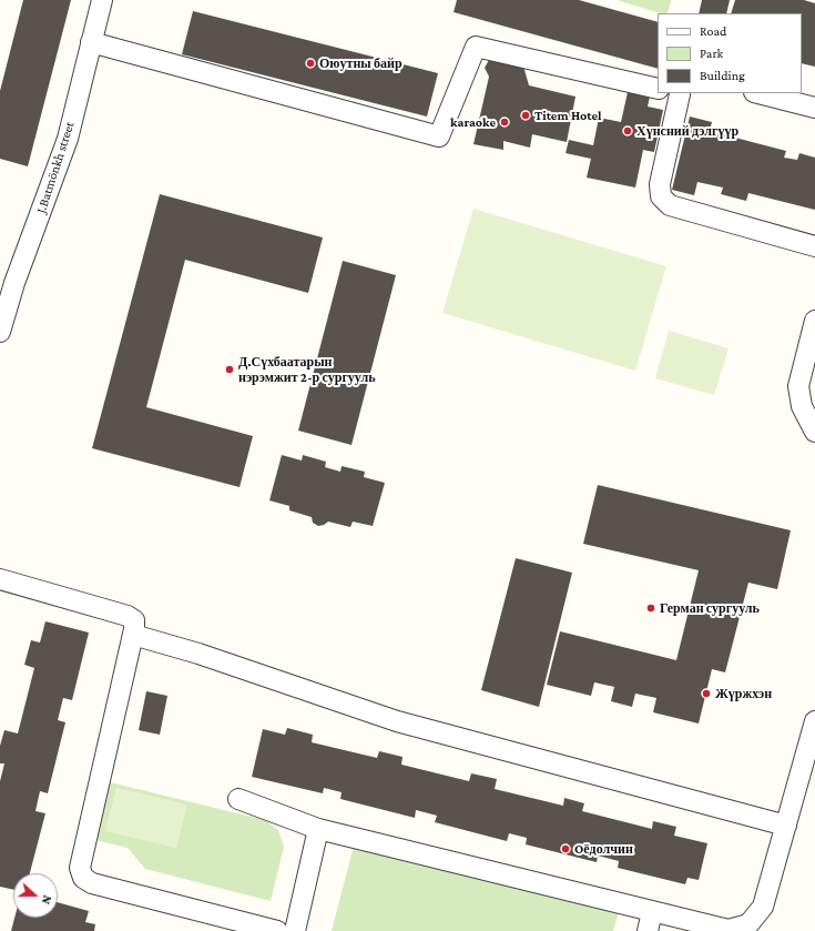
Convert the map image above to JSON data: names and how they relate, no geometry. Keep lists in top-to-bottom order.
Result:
{
  "streets": {
    "street": ["J.Batmönkh street"]
  },
  "places": [
    "Оюутны байр",
    "Titem Hotel",
    "karaoke",
    "Хүнсний дэлгүүр",
    "Д.Сүхбаатарын нэрэмжит 2-р сургууль",
    "Герман сургууль",
    "Жүржхэн",
    "Oёдолчин"
  ],
  "legend": ["Road", "Park", "Building"],
  "north": "right"
}
